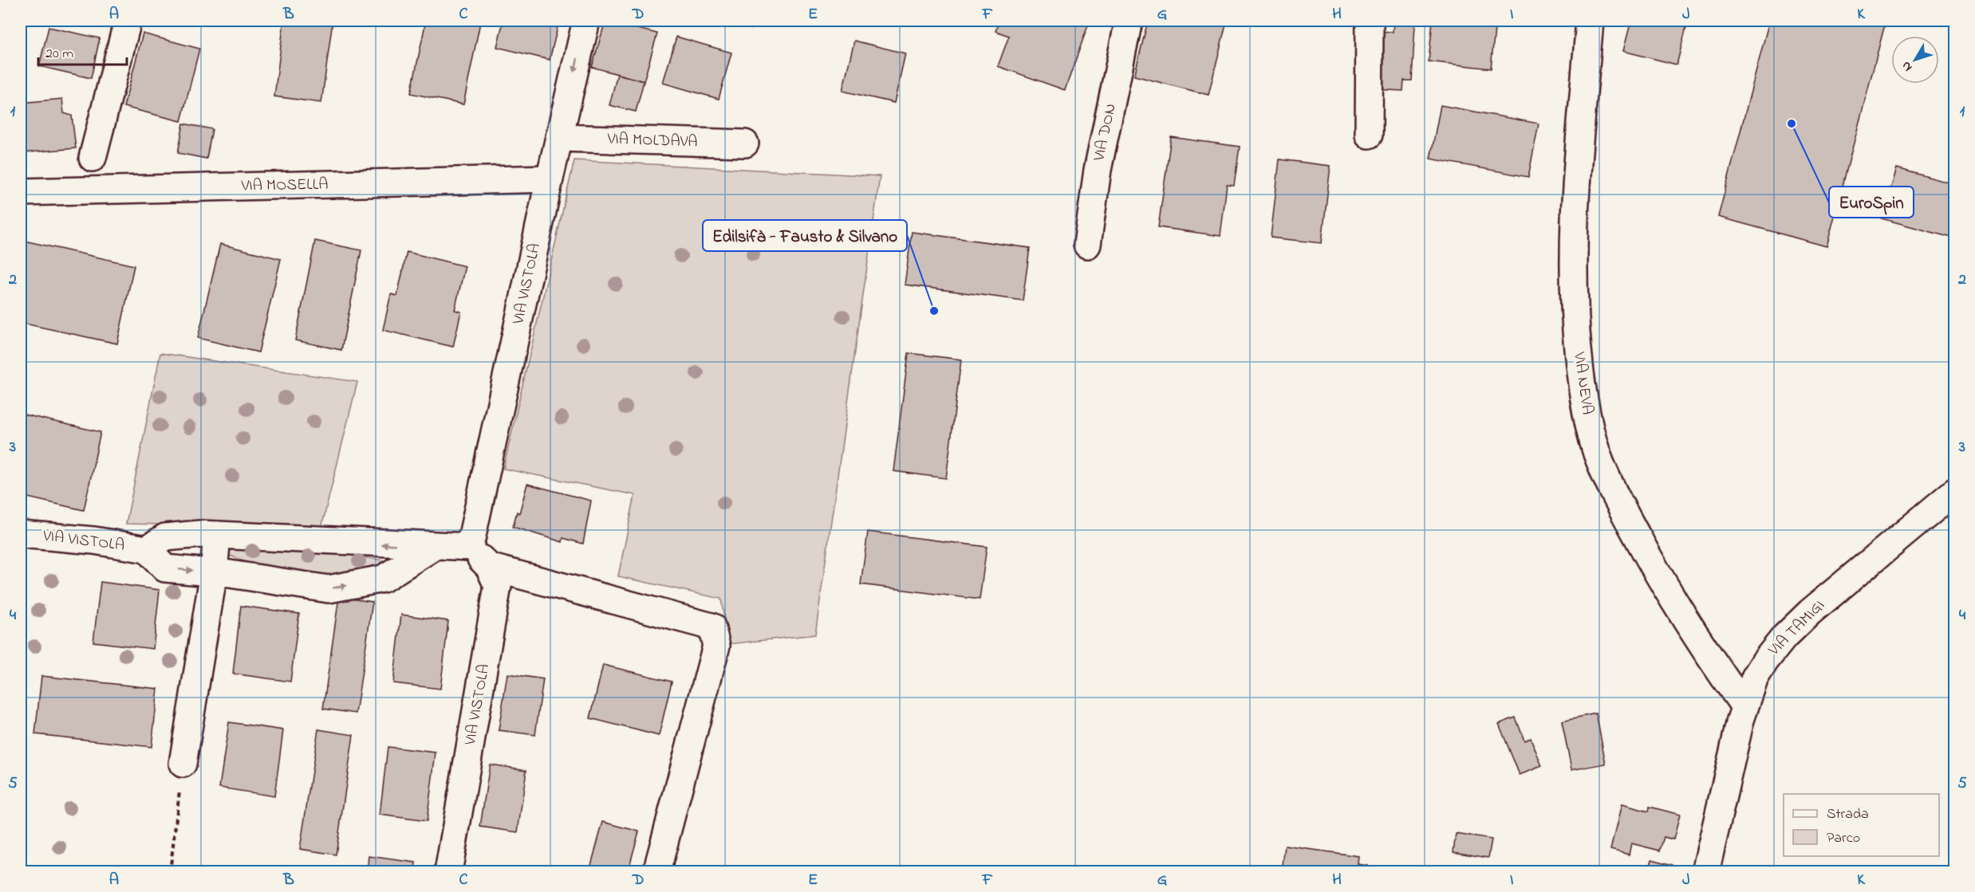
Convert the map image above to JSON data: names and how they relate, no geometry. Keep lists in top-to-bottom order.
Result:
{
  "streets": {
    "street": [
      "VIA DON",
      "VIA MOLDAVA",
      "VIA MOSELLA",
      "VIA VISTOLA",
      "VIA NEVA",
      "VIA TAMIGI"
    ]
  },
  "crossings": [
    ["VIA MOLDAVA", "VIA VISTOLA"],
    ["VIA MOSELLA", "VIA VISTOLA"],
    ["VIA NEVA", "VIA TAMIGI"]
  ],
  "places": ["EuroSpin", "Edilsifà - Fausto & Silvano"],
  "legend": ["Strada", "Parco"],
  "scale_bar": "20 m",
  "north": "bottom left",
  "grid": {
    "columns": [
      "A",
      "B",
      "C",
      "D",
      "E",
      "F",
      "G",
      "H",
      "I",
      "J",
      "K"
    ],
    "rows": [
      "1",
      "2",
      "3",
      "4",
      "5"
    ]
  }
}
